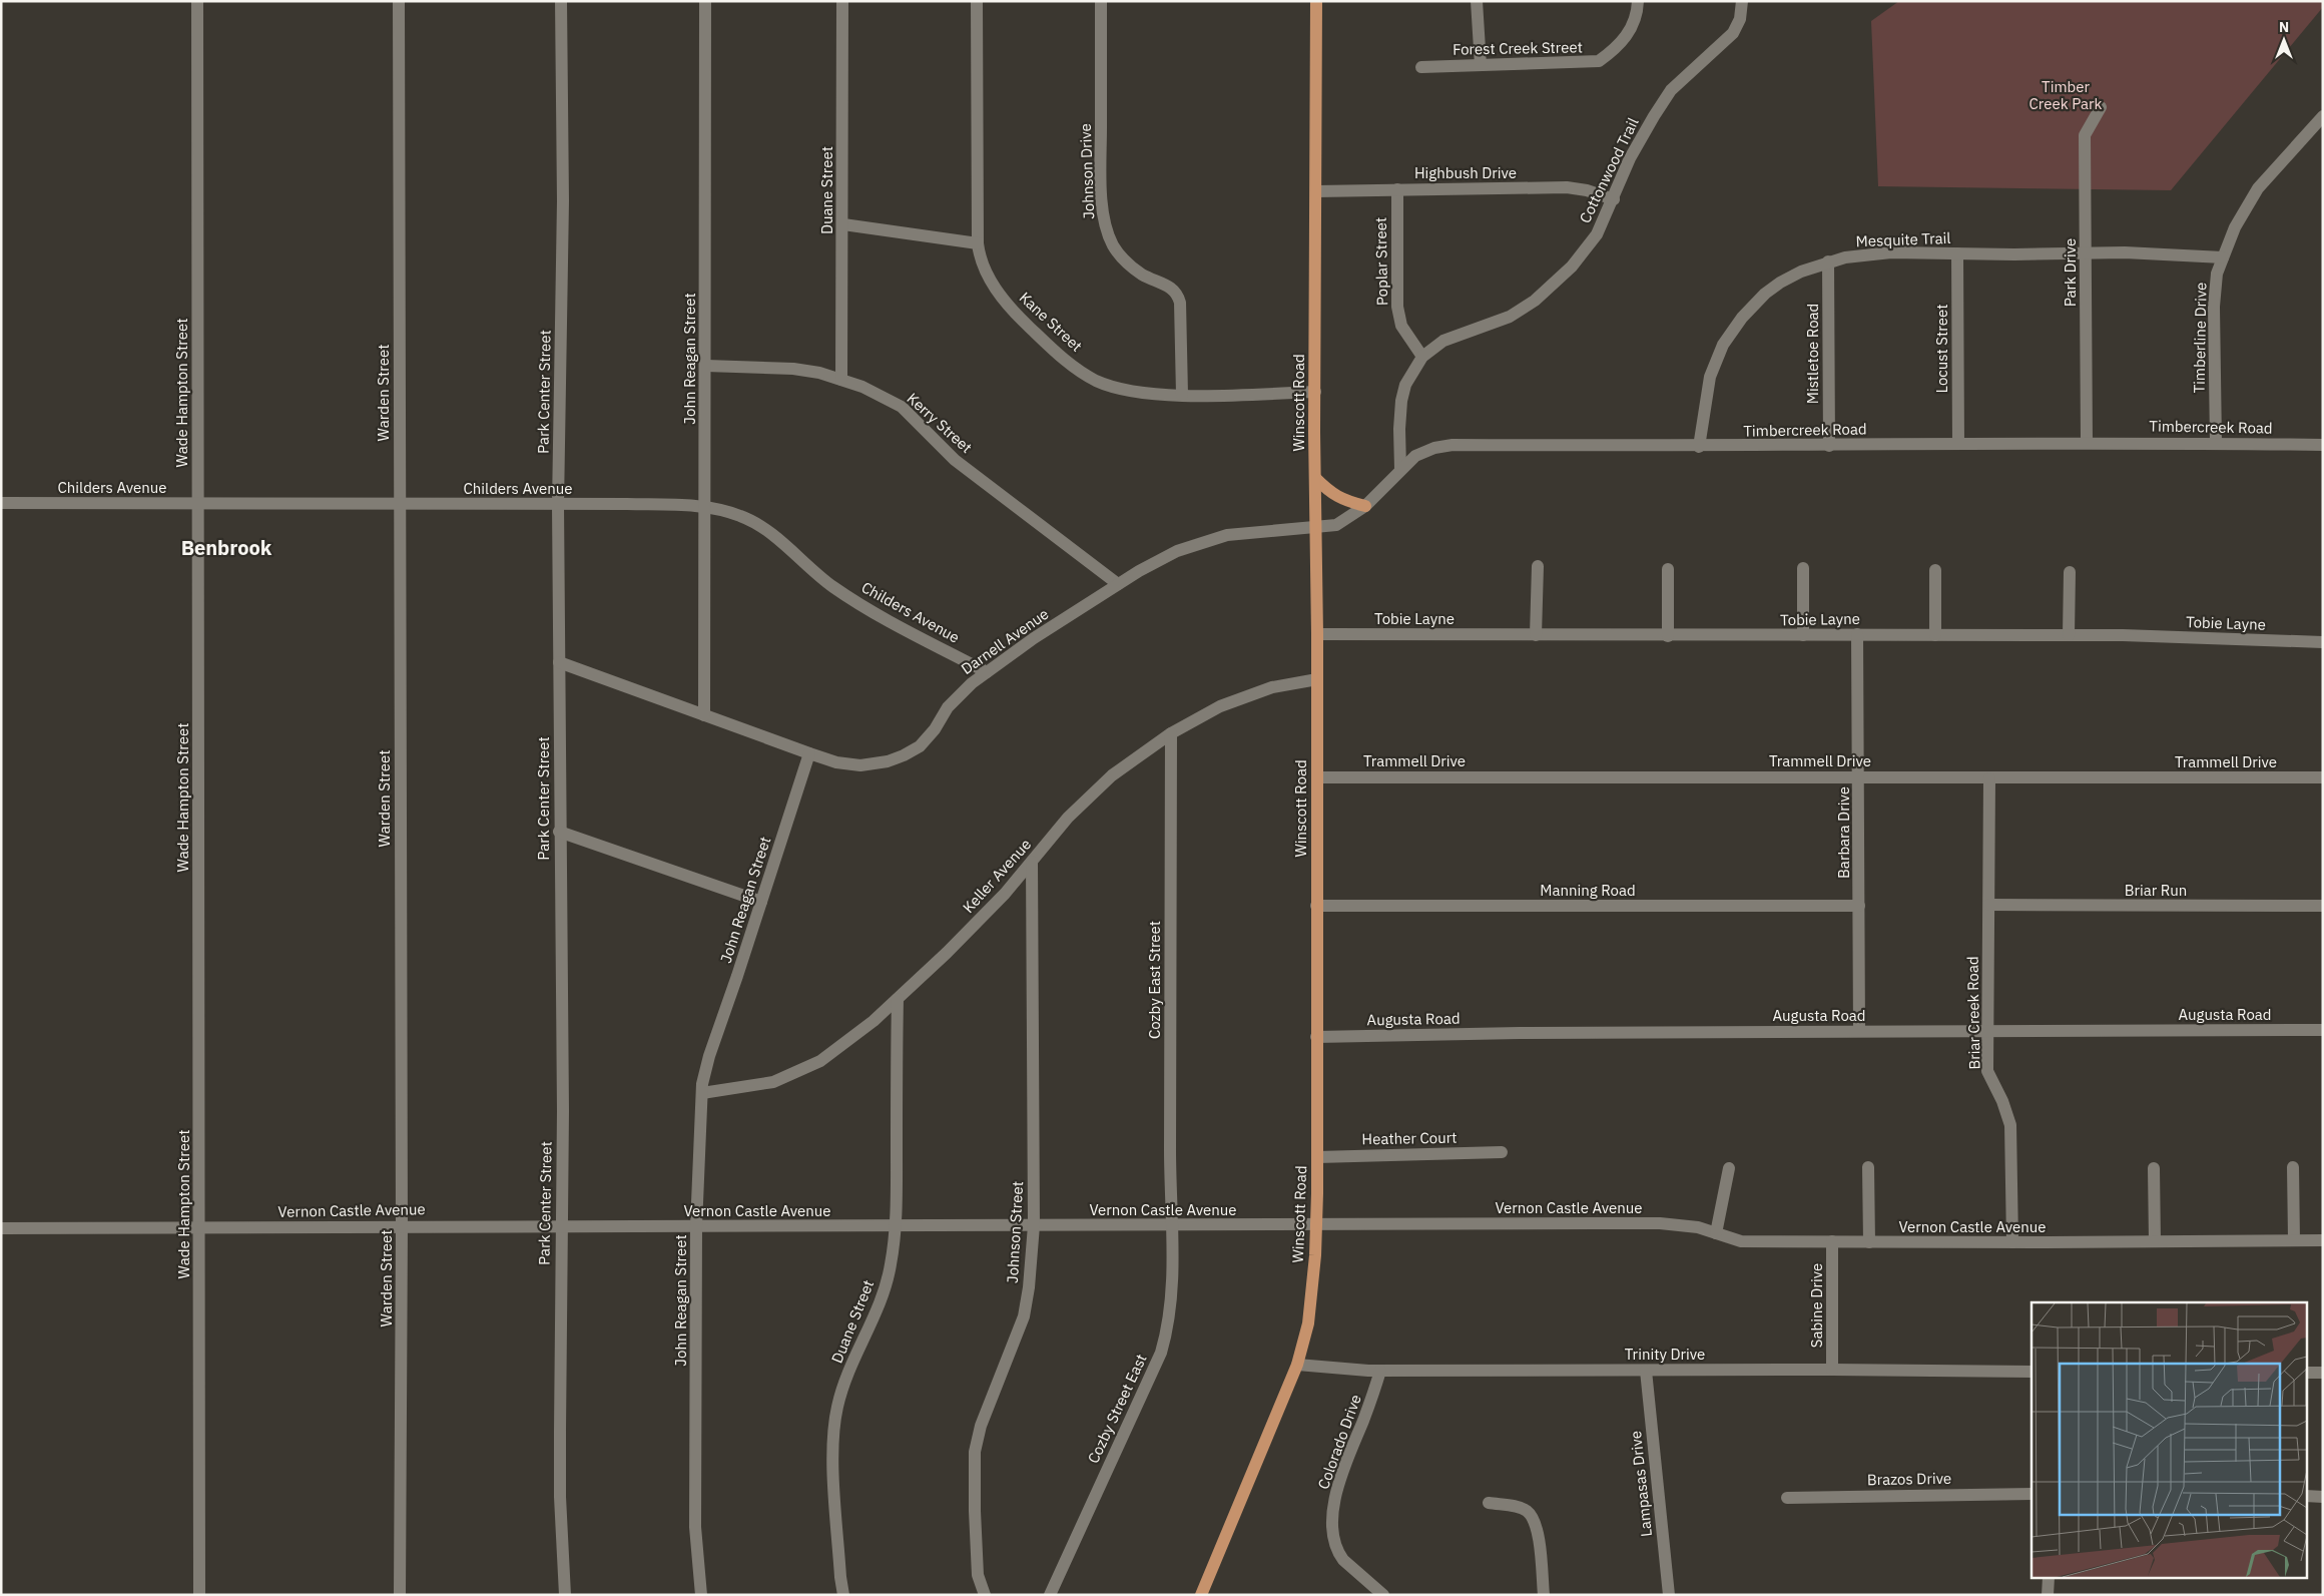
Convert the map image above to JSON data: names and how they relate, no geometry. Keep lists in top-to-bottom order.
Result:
{
  "streets": {
    "main road": ["Winscott Road"],
    "street": [
      "Forest Creek Street",
      "Cottonwood Trail",
      "Johnson Drive",
      "Highbush Drive",
      "Duane Street",
      "Mesquite Trail",
      "Poplar Street",
      "Park Drive",
      "Kane Street",
      "Timberline Drive",
      "Locust Street",
      "Mistletoe Road",
      "John Reagan Street",
      "Park Center Street",
      "Wade Hampton Street",
      "Warden Street",
      "Kerry Street",
      "Timbercreek Road",
      "Childers Avenue",
      "Tobie Layne",
      "Darnell Avenue",
      "Trammell Drive",
      "Barbara Drive",
      "Keller Avenue",
      "Manning Road",
      "Briar Run",
      "Cozby East Street",
      "Briar Creek Road",
      "Augusta Road",
      "Heather Court",
      "Vernon Castle Avenue",
      "Johnson Street",
      "Sabine Drive",
      "Trinity Drive",
      "Cozby Street East",
      "Colorado Drive",
      "Brazos Drive",
      "Lampasas Drive"
    ]
  },
  "crossings": [
    ["Cottonwood Trail", "Highbush Drive"],
    ["Cottonwood Trail", "Poplar Street"],
    ["Cottonwood Trail", "Timbercreek Road"],
    ["Johnson Drive", "Kane Street"],
    ["Highbush Drive", "Poplar Street"],
    ["Highbush Drive", "Winscott Road"],
    ["Duane Street", "Kerry Street"],
    ["Duane Street", "Keller Avenue"],
    ["Duane Street", "Vernon Castle Avenue"],
    ["Mesquite Trail", "Park Drive"],
    ["Mesquite Trail", "Timberline Drive"],
    ["Mesquite Trail", "Locust Street"],
    ["Mesquite Trail", "Mistletoe Road"],
    ["Mesquite Trail", "Timbercreek Road"],
    ["Park Drive", "Timbercreek Road"],
    ["Kane Street", "Winscott Road"],
    ["Timberline Drive", "Timbercreek Road"],
    ["Locust Street", "Timbercreek Road"],
    ["Mistletoe Road", "Timbercreek Road"],
    ["John Reagan Street", "Kerry Street"],
    ["John Reagan Street", "Childers Avenue"],
    ["John Reagan Street", "Darnell Avenue"],
    ["John Reagan Street", "Keller Avenue"],
    ["John Reagan Street", "Vernon Castle Avenue"],
    ["Park Center Street", "Childers Avenue"],
    ["Park Center Street", "Darnell Avenue"],
    ["Park Center Street", "Vernon Castle Avenue"],
    ["Wade Hampton Street", "Childers Avenue"],
    ["Wade Hampton Street", "Vernon Castle Avenue"],
    ["Warden Street", "Childers Avenue"],
    ["Warden Street", "Vernon Castle Avenue"],
    ["Winscott Road", "Timbercreek Road"],
    ["Winscott Road", "Tobie Layne"],
    ["Winscott Road", "Darnell Avenue"],
    ["Winscott Road", "Trammell Drive"],
    ["Winscott Road", "Keller Avenue"],
    ["Winscott Road", "Manning Road"],
    ["Winscott Road", "Augusta Road"],
    ["Winscott Road", "Heather Court"],
    ["Winscott Road", "Vernon Castle Avenue"],
    ["Winscott Road", "Trinity Drive"],
    ["Kerry Street", "Darnell Avenue"],
    ["Timbercreek Road", "Darnell Avenue"],
    ["Childers Avenue", "Darnell Avenue"],
    ["Tobie Layne", "Barbara Drive"],
    ["Trammell Drive", "Barbara Drive"],
    ["Trammell Drive", "Briar Creek Road"],
    ["Barbara Drive", "Manning Road"],
    ["Barbara Drive", "Augusta Road"],
    ["Keller Avenue", "Cozby East Street"],
    ["Keller Avenue", "Johnson Street"],
    ["Briar Run", "Briar Creek Road"],
    ["Cozby East Street", "Vernon Castle Avenue"],
    ["Cozby East Street", "Cozby Street East"],
    ["Briar Creek Road", "Augusta Road"],
    ["Briar Creek Road", "Vernon Castle Avenue"],
    ["Vernon Castle Avenue", "Johnson Street"],
    ["Vernon Castle Avenue", "Sabine Drive"],
    ["Vernon Castle Avenue", "Cozby Street East"],
    ["Sabine Drive", "Trinity Drive"],
    ["Trinity Drive", "Colorado Drive"],
    ["Trinity Drive", "Lampasas Drive"]
  ],
  "districts": ["Benbrook"],
  "parks": ["Timber Creek Park"],
  "north": "top"
}
